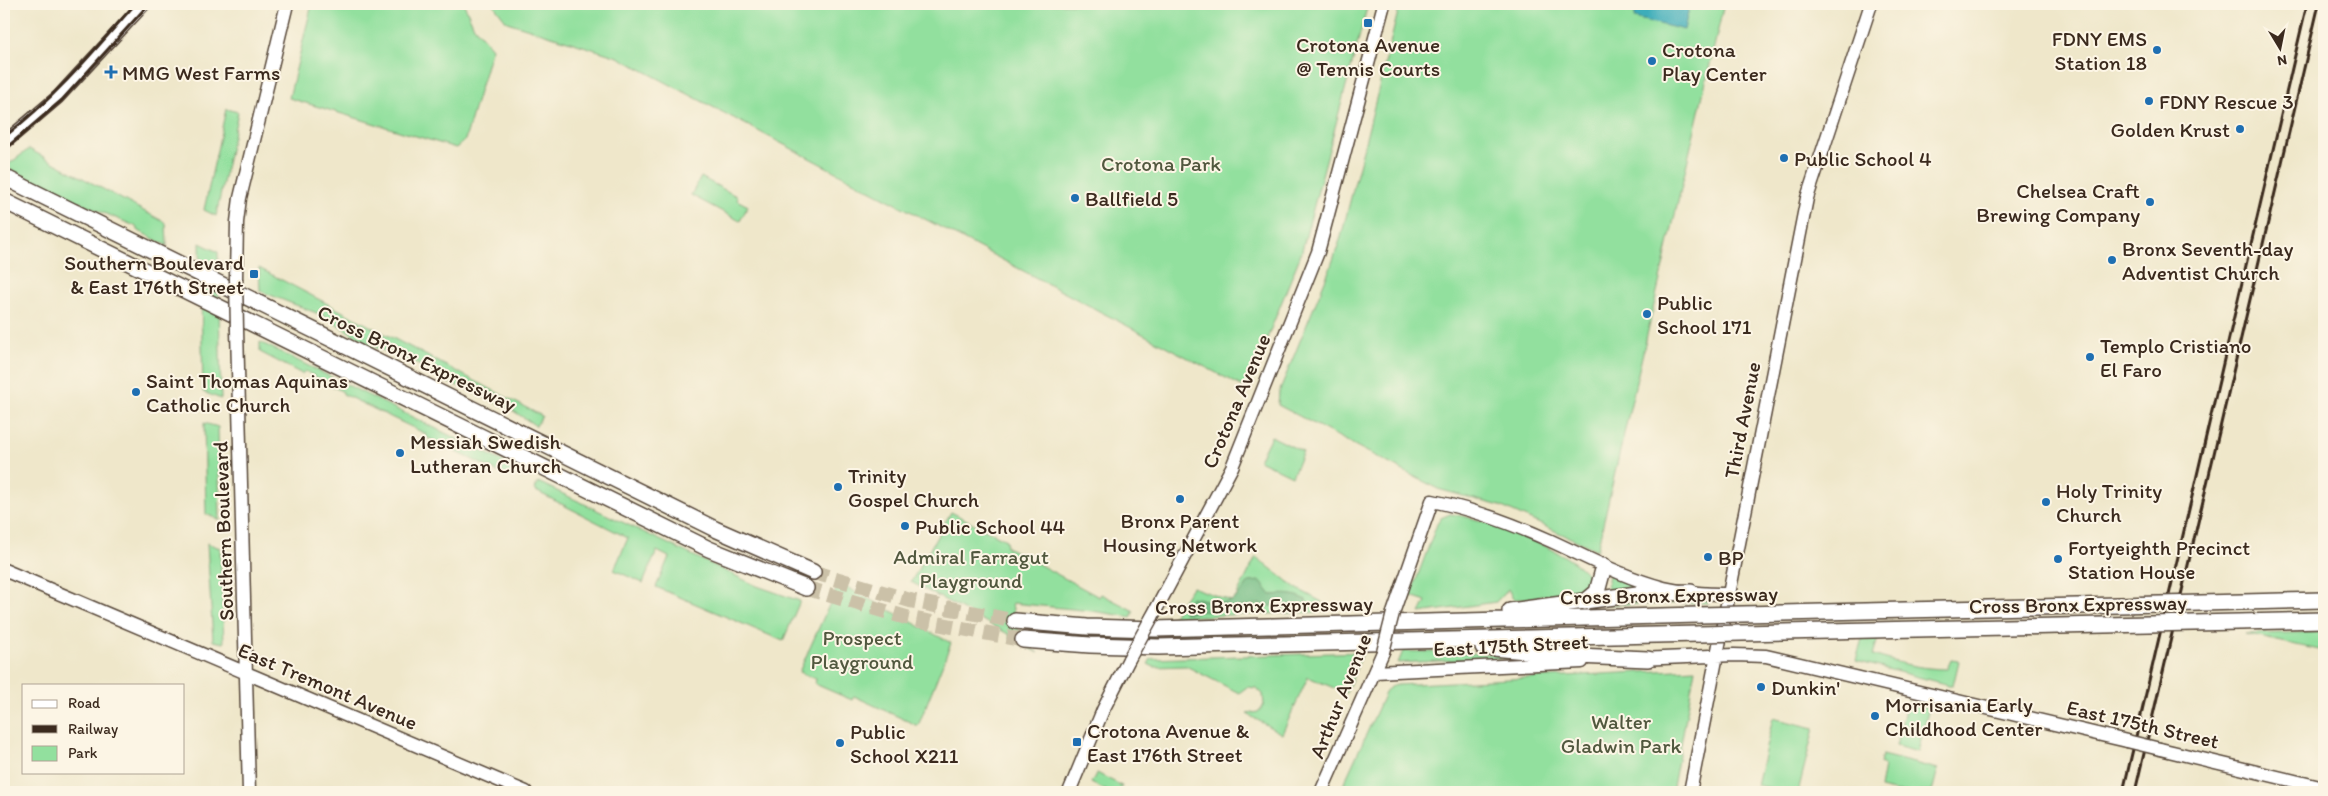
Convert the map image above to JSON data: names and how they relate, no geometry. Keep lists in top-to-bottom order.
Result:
{
  "streets": {
    "highway": ["Cross Bronx Expressway"],
    "main road": [
      "Crotona Avenue",
      "Third Avenue",
      "Southern Boulevard",
      "East 175th Street",
      "East Tremont Avenue",
      "Arthur Avenue"
    ]
  },
  "crossings": [
    ["Third Avenue", "East 175th Street"],
    ["Southern Boulevard", "East Tremont Avenue"],
    ["East 175th Street", "Arthur Avenue"]
  ],
  "parks": [
    "Crotona Park",
    "Admiral Farragut Playground",
    "Prospect Playground",
    "Walter Gladwin Park"
  ],
  "places": {
    "transit": ["Crotona Avenue @ Tennis Courts", "Southern Boulevard & East 176th Street", "Crotona Avenue & East 176th Street"],
    "other": [
      "FDNY EMS Station 18",
      "Crotona Play Center",
      "FDNY Rescue 3",
      "Golden Krust",
      "Public School 4",
      "Ballfield 5",
      "Chelsea Craft Brewing Company",
      "Bronx Seventh-day Adventist Church",
      "Public School 171",
      "Templo Cristiano El Faro",
      "Saint Thomas Aquinas Catholic Church",
      "Messiah Swedish Lutheran Church",
      "Trinity Gospel Church",
      "Bronx Parent Housing Network",
      "Holy Trinity Church",
      "Public School 44",
      "BP",
      "Fortyeighth Precinct Station House",
      "Dunkin'",
      "Morrisania Early Childhood Center",
      "Public School X211"
    ],
    "health": ["MMG West Farms"]
  },
  "legend": ["Road", "Railway", "Park"],
  "north": "bottom"
}
